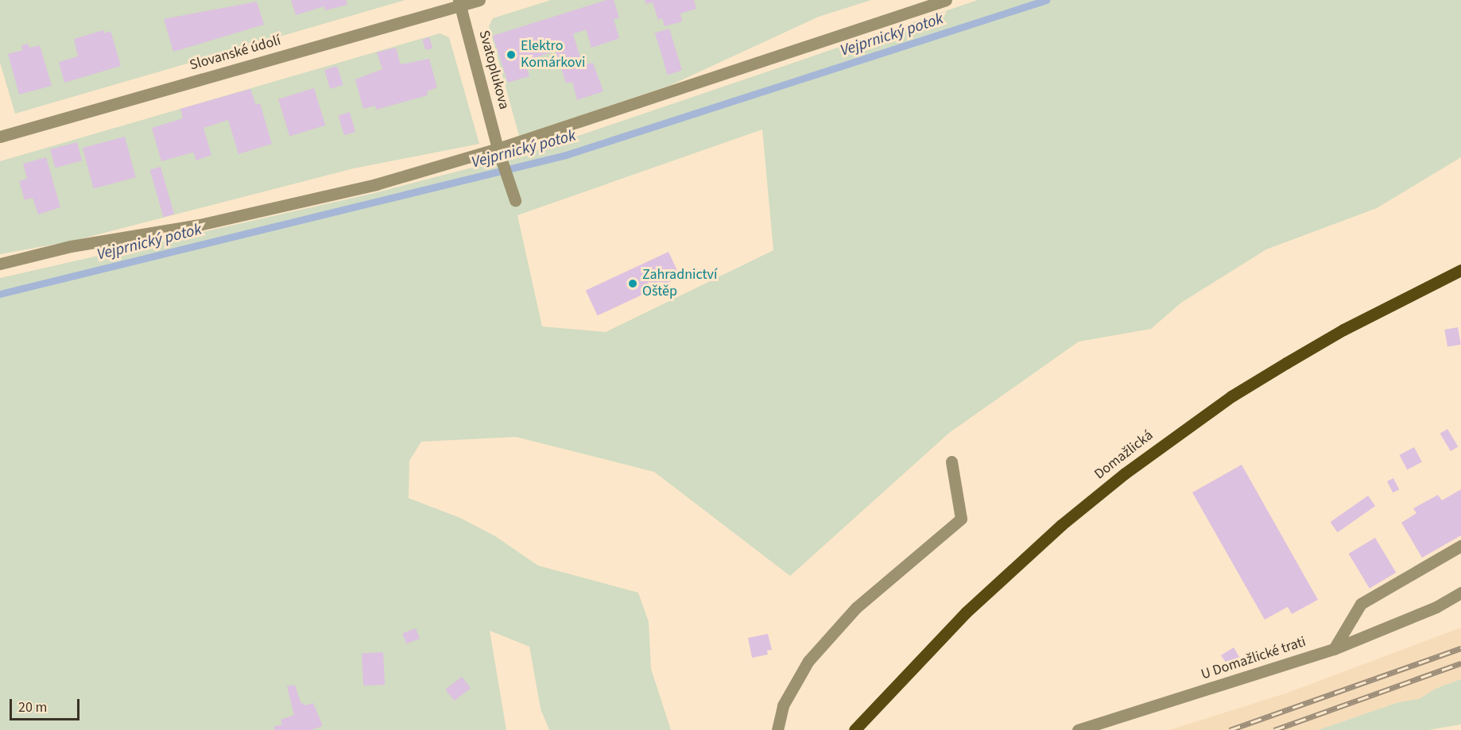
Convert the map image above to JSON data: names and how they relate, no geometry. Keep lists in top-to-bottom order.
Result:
{
  "streets": {
    "main road": ["Domažlická"],
    "street": ["Slovanské údolí", "Svatoplukova", "U Domažlické trati"]
  },
  "crossings": [
    ["Slovanské údolí", "Svatoplukova"]
  ],
  "water": ["Vejprnický potok"],
  "places": ["Elektro Komárkovi", "Zahradnictví Oštěp"],
  "scale_bar": "20 m"
}
